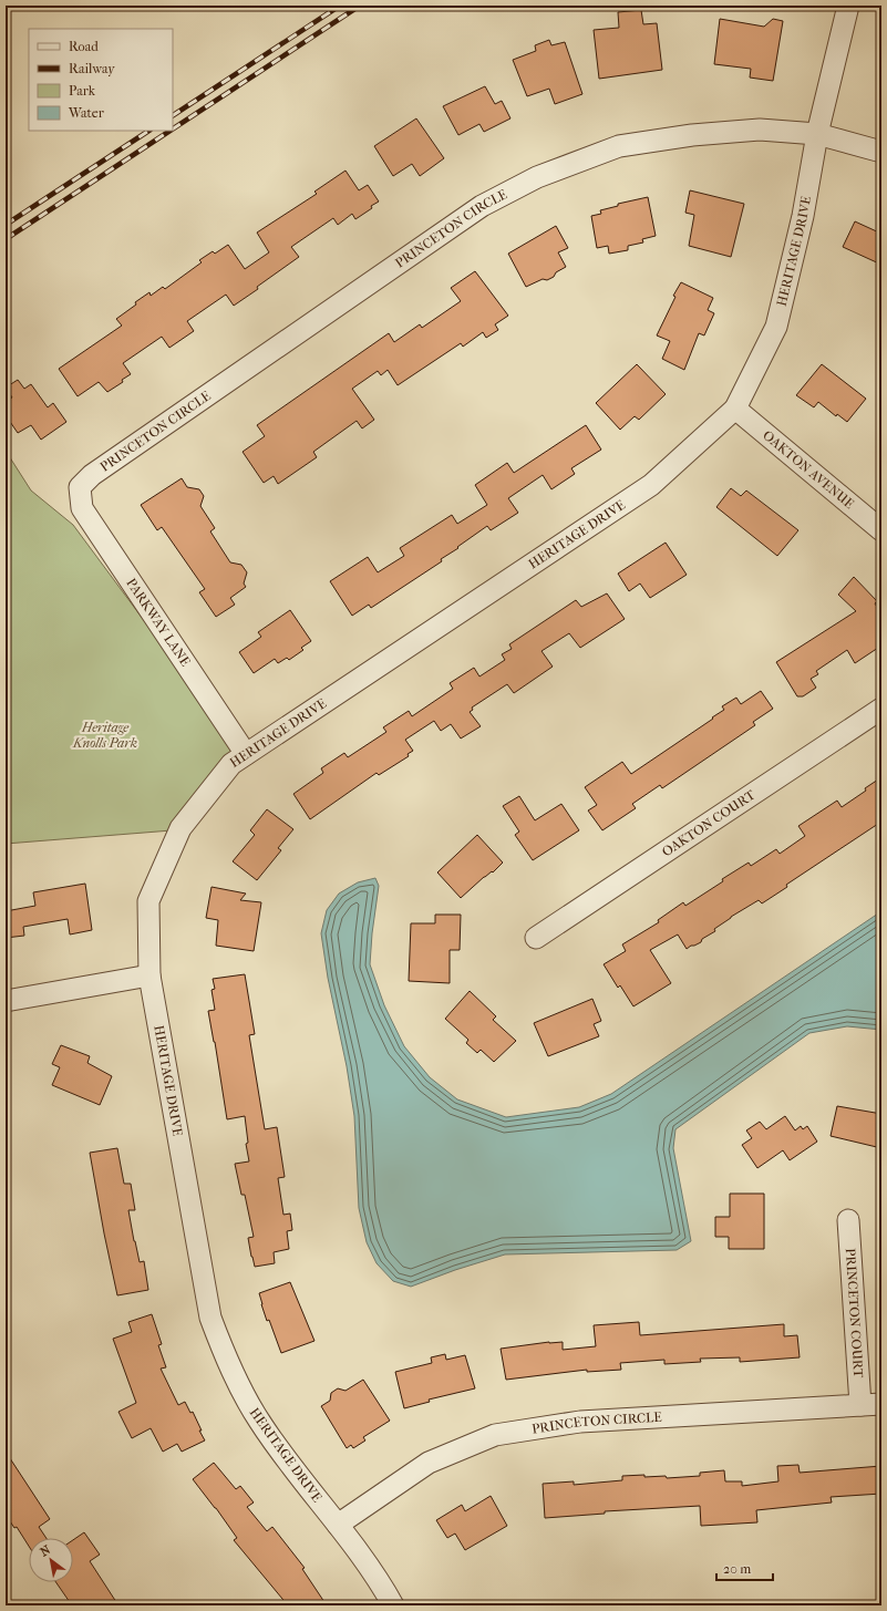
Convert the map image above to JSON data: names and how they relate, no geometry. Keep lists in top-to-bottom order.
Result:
{
  "streets": {
    "street": [
      "PRINCETON CIRCLE",
      "HERITAGE DRIVE",
      "OAKTON AVENUE",
      "PARKWAY LANE",
      "OAKTON COURT",
      "PRINCETON COURT"
    ]
  },
  "crossings": [
    ["PRINCETON CIRCLE", "HERITAGE DRIVE"],
    ["PRINCETON CIRCLE", "PARKWAY LANE"],
    ["PRINCETON CIRCLE", "PRINCETON COURT"],
    ["HERITAGE DRIVE", "OAKTON AVENUE"],
    ["HERITAGE DRIVE", "PARKWAY LANE"]
  ],
  "parks": ["Heritage Knolls Park"],
  "legend": [
    "Road",
    "Railway",
    "Park",
    "Water"
  ],
  "scale_bar": "20 m",
  "north": "top left"
}
